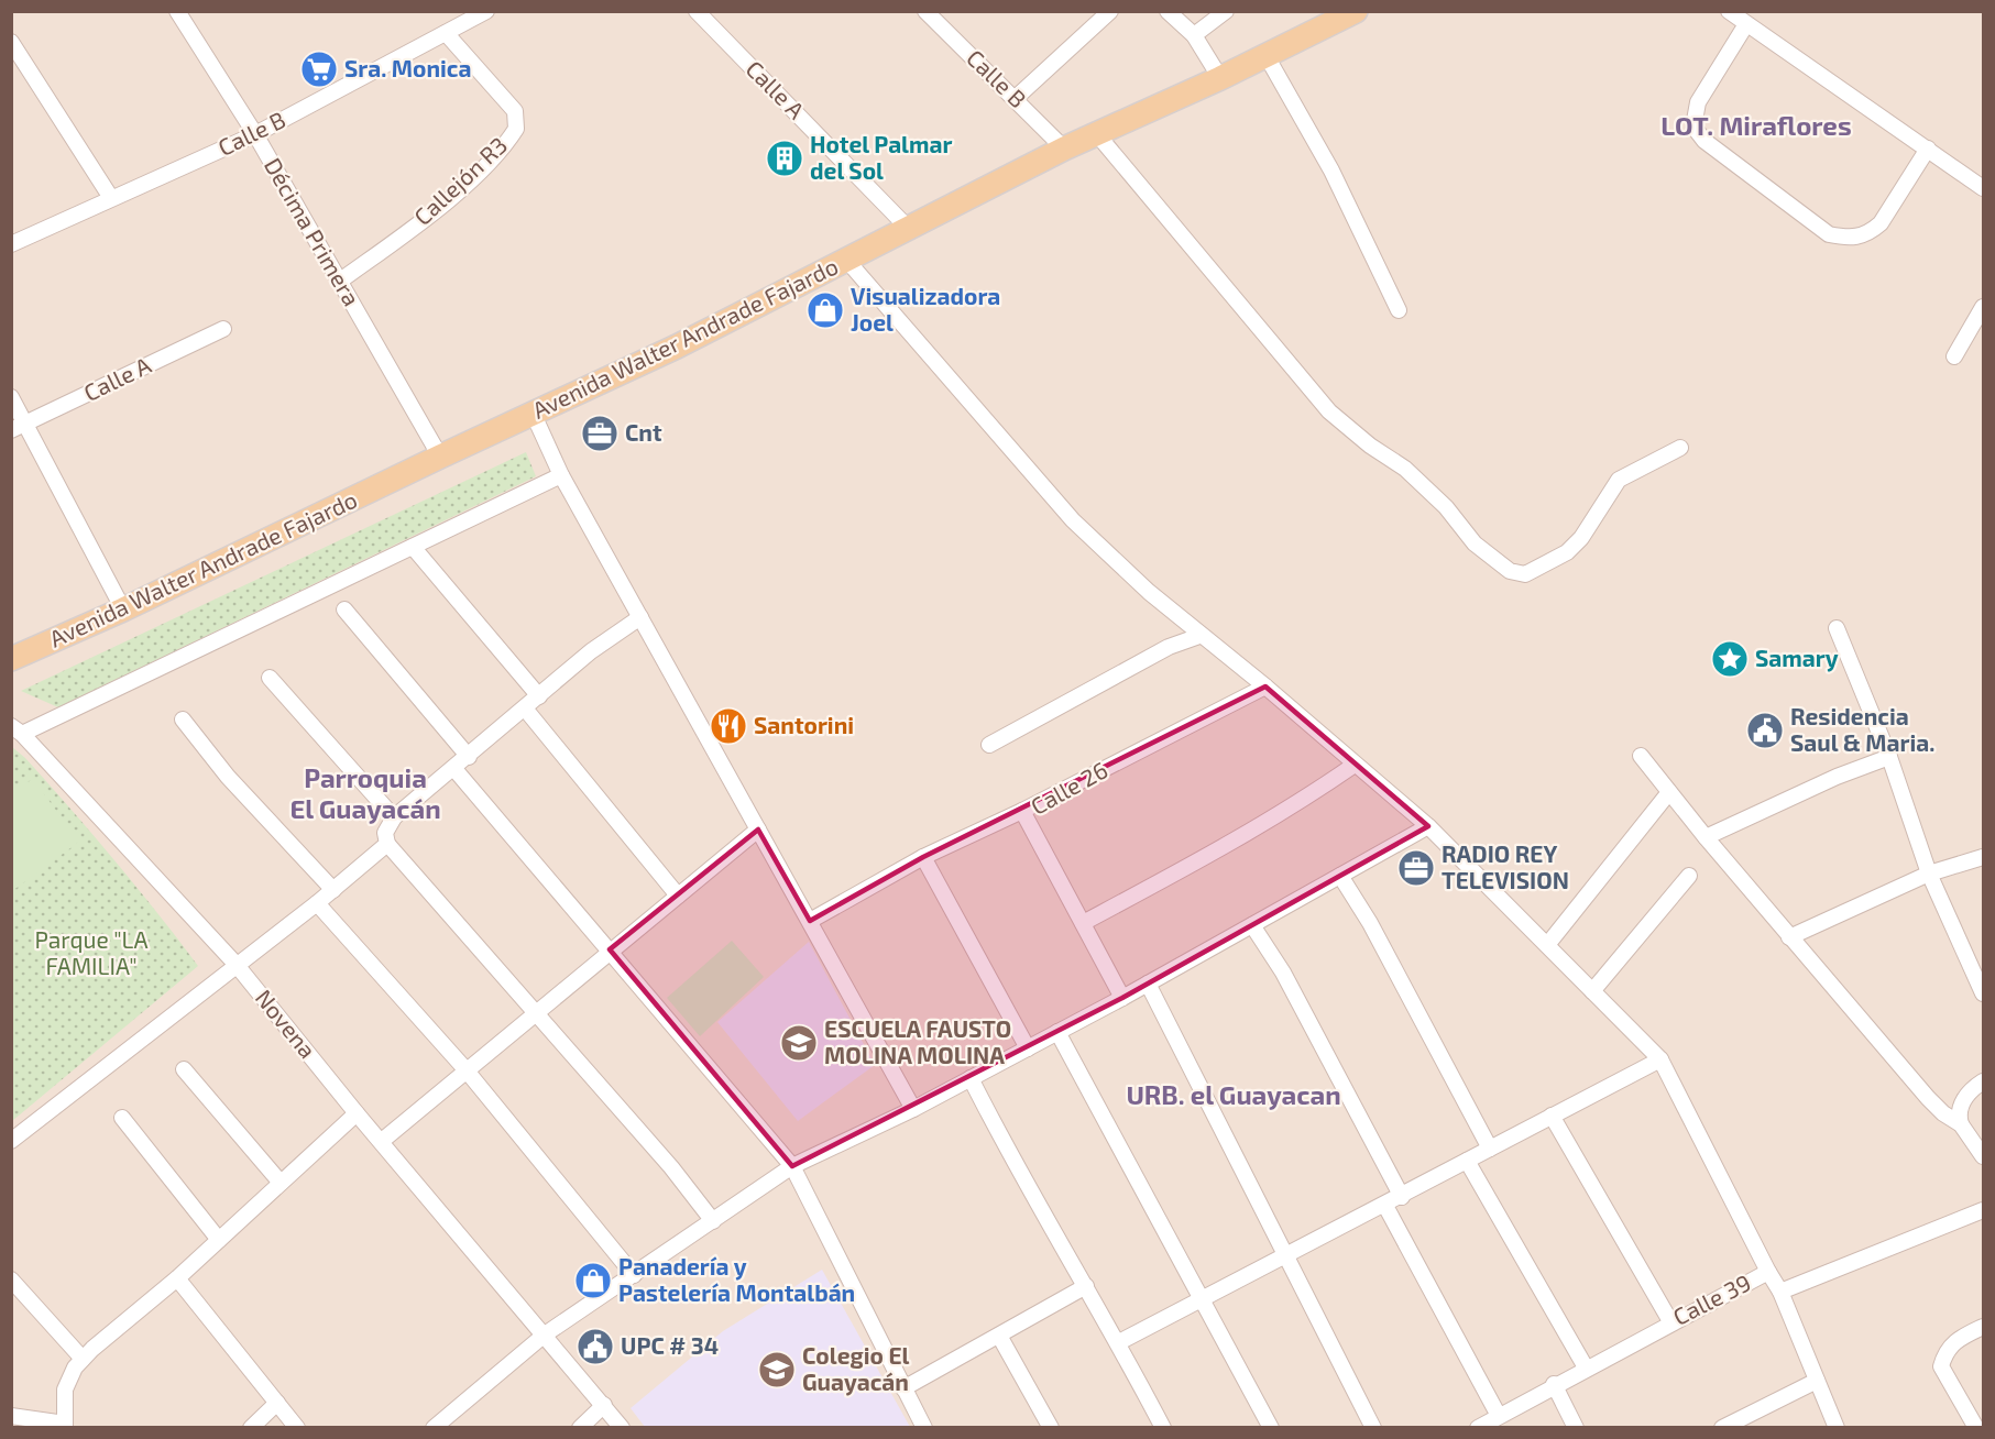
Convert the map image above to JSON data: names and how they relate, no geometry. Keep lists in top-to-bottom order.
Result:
{
  "streets": {
    "main road": ["Avenida Walter Andrade Fajardo"],
    "street": [
      "Calle B",
      "Calle A",
      "Callejón R3",
      "Décima Primera",
      "Calle 26",
      "Novena",
      "Calle 39"
    ]
  },
  "crossings": [
    ["Calle B", "Callejón R3"],
    ["Calle B", "Décima Primera"],
    ["Calle B", "Avenida Walter Andrade Fajardo"],
    ["Calle A", "Avenida Walter Andrade Fajardo"],
    ["Callejón R3", "Décima Primera"],
    ["Décima Primera", "Avenida Walter Andrade Fajardo"]
  ],
  "districts": ["LOT. Miraflores", "Parroquia El Guayacán", "URB. el Guayacan"],
  "parks": ["Parque \"LA FAMILIA\""],
  "places": {
    "supermarket": ["Sra. Monica"],
    "building": ["Hotel Palmar del Sol"],
    "shop": ["Visualizadora Joel", "Panadería y Pastelería Montalbán"],
    "office": ["Cnt", "RADIO REY TELEVISION"],
    "place": ["Samary"],
    "restaurant": ["Santorini"],
    "public building": ["Residencia Saul & Maria.", "UPC # 34"],
    "school or university": ["ESCUELA FAUSTO MOLINA MOLINA", "Colegio El Guayacán"]
  }
}
